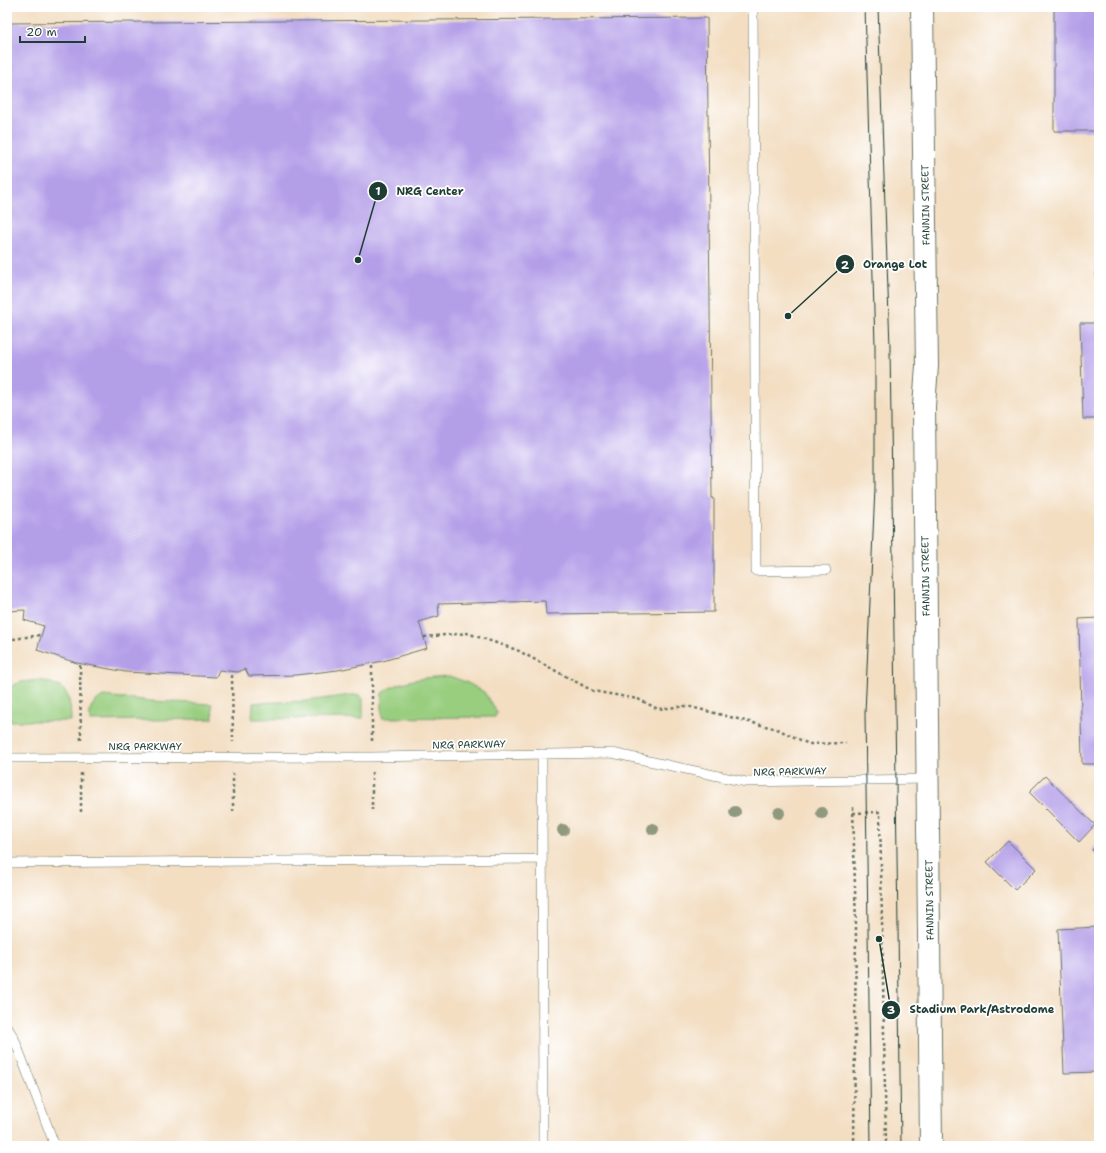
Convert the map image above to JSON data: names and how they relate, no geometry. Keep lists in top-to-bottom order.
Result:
{
  "streets": {
    "main road": ["FANNIN STREET"],
    "lane": ["NRG PARKWAY"]
  },
  "crossings": [
    ["FANNIN STREET", "NRG PARKWAY"]
  ],
  "places": ["NRG Center", "Orange Lot", "Stadium Park/Astrodome"],
  "scale_bar": "20 m"
}
